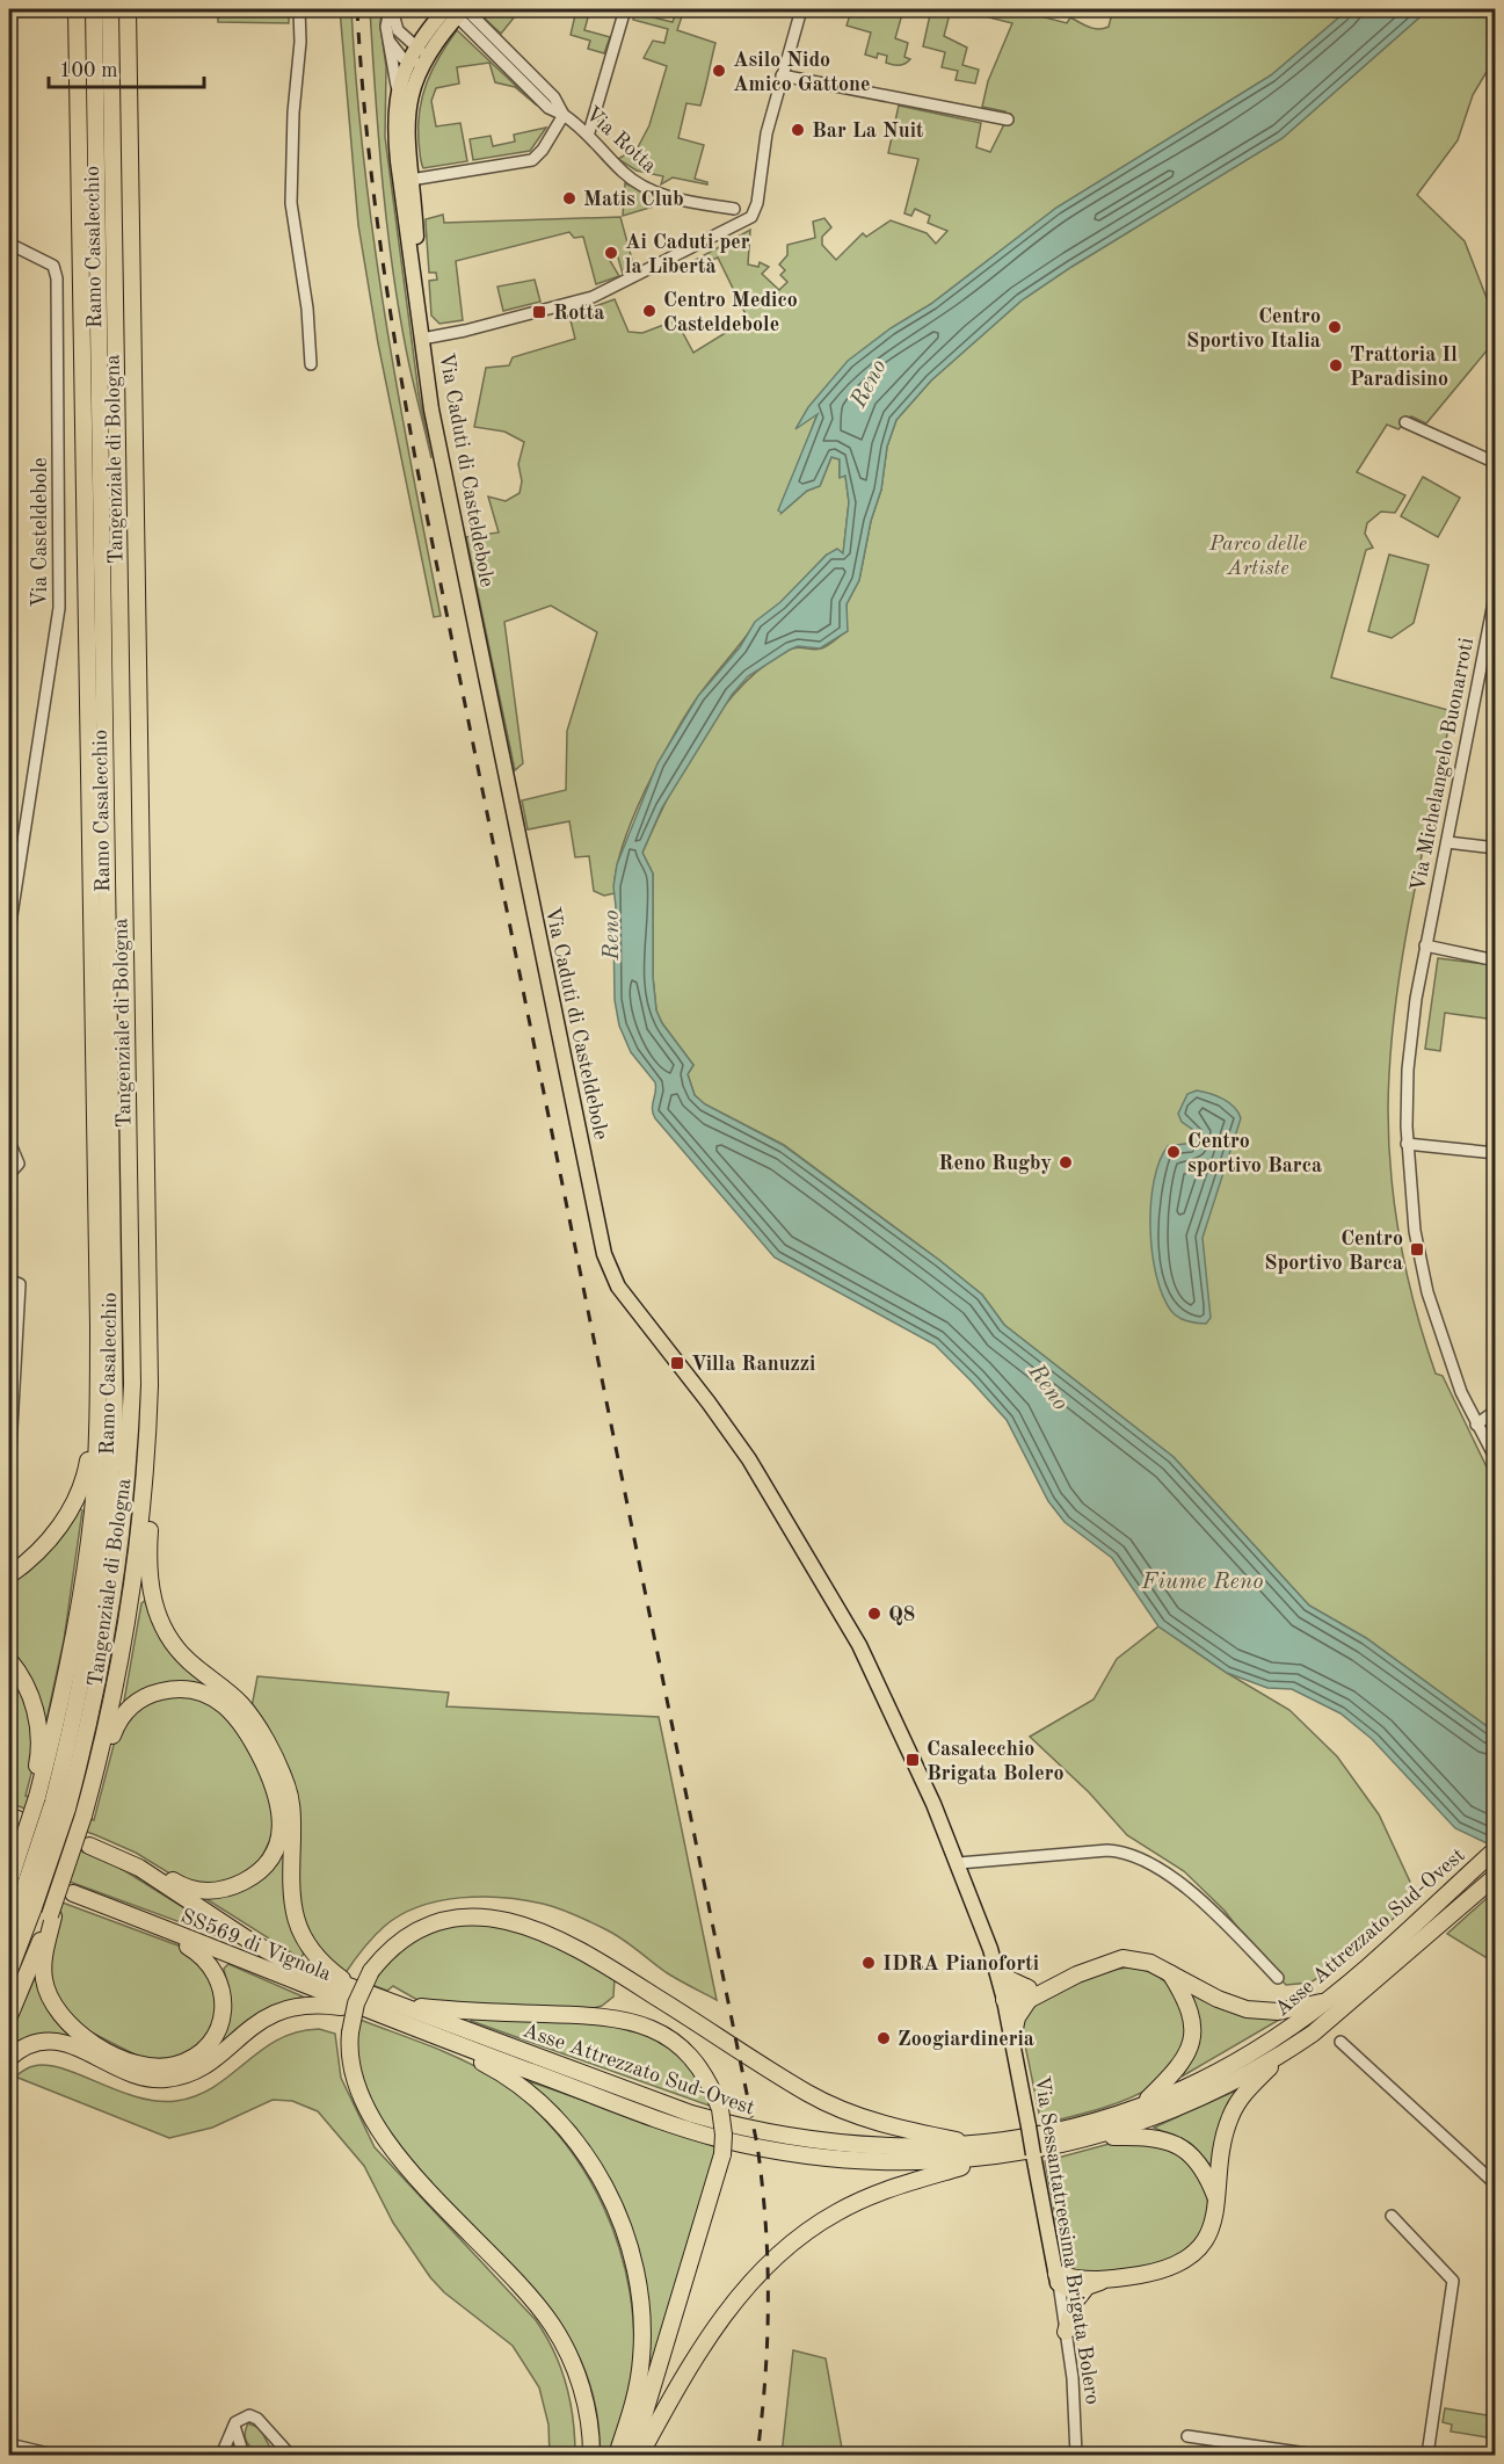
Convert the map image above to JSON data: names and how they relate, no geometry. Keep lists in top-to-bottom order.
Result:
{
  "streets": {
    "highway": [
      "Ramo Casalecchio",
      "Tangenziale di Bologna",
      "Asse Attrezzato Sud-Ovest",
      "SS569 di Vignola"
    ],
    "main road": ["Via Caduti di Casteldebole", "Via Sessantatreesima Brigata Bolero"],
    "street": ["Via Rotta", "Via Casteldebole", "Via Michelangelo Buonarroti"]
  },
  "crossings": [
    ["Tangenziale di Bologna", "SS569 di Vignola"],
    ["Via Caduti di Casteldebole", "Via Sessantatreesima Brigata Bolero"],
    ["Asse Attrezzato Sud-Ovest", "SS569 di Vignola"]
  ],
  "water": ["Reno", "Fiume Reno"],
  "parks": ["Parco delle Artiste"],
  "places": {
    "other": [
      "Asilo Nido Amico Gattone",
      "Bar La Nuit",
      "Matis Club",
      "Ai Caduti per la Libertà",
      "Centro Medico Casteldebole",
      "Centro Sportivo Italia",
      "Trattoria Il Paradisino",
      "Centro sportivo Barca",
      "Reno Rugby",
      "Q8",
      "IDRA Pianoforti",
      "Zoogiardineria"
    ],
    "transit": [
      "Rotta",
      "Centro Sportivo Barca",
      "Villa Ranuzzi",
      "Casalecchio Brigata Bolero"
    ]
  },
  "scale_bar": "100 m"
}
